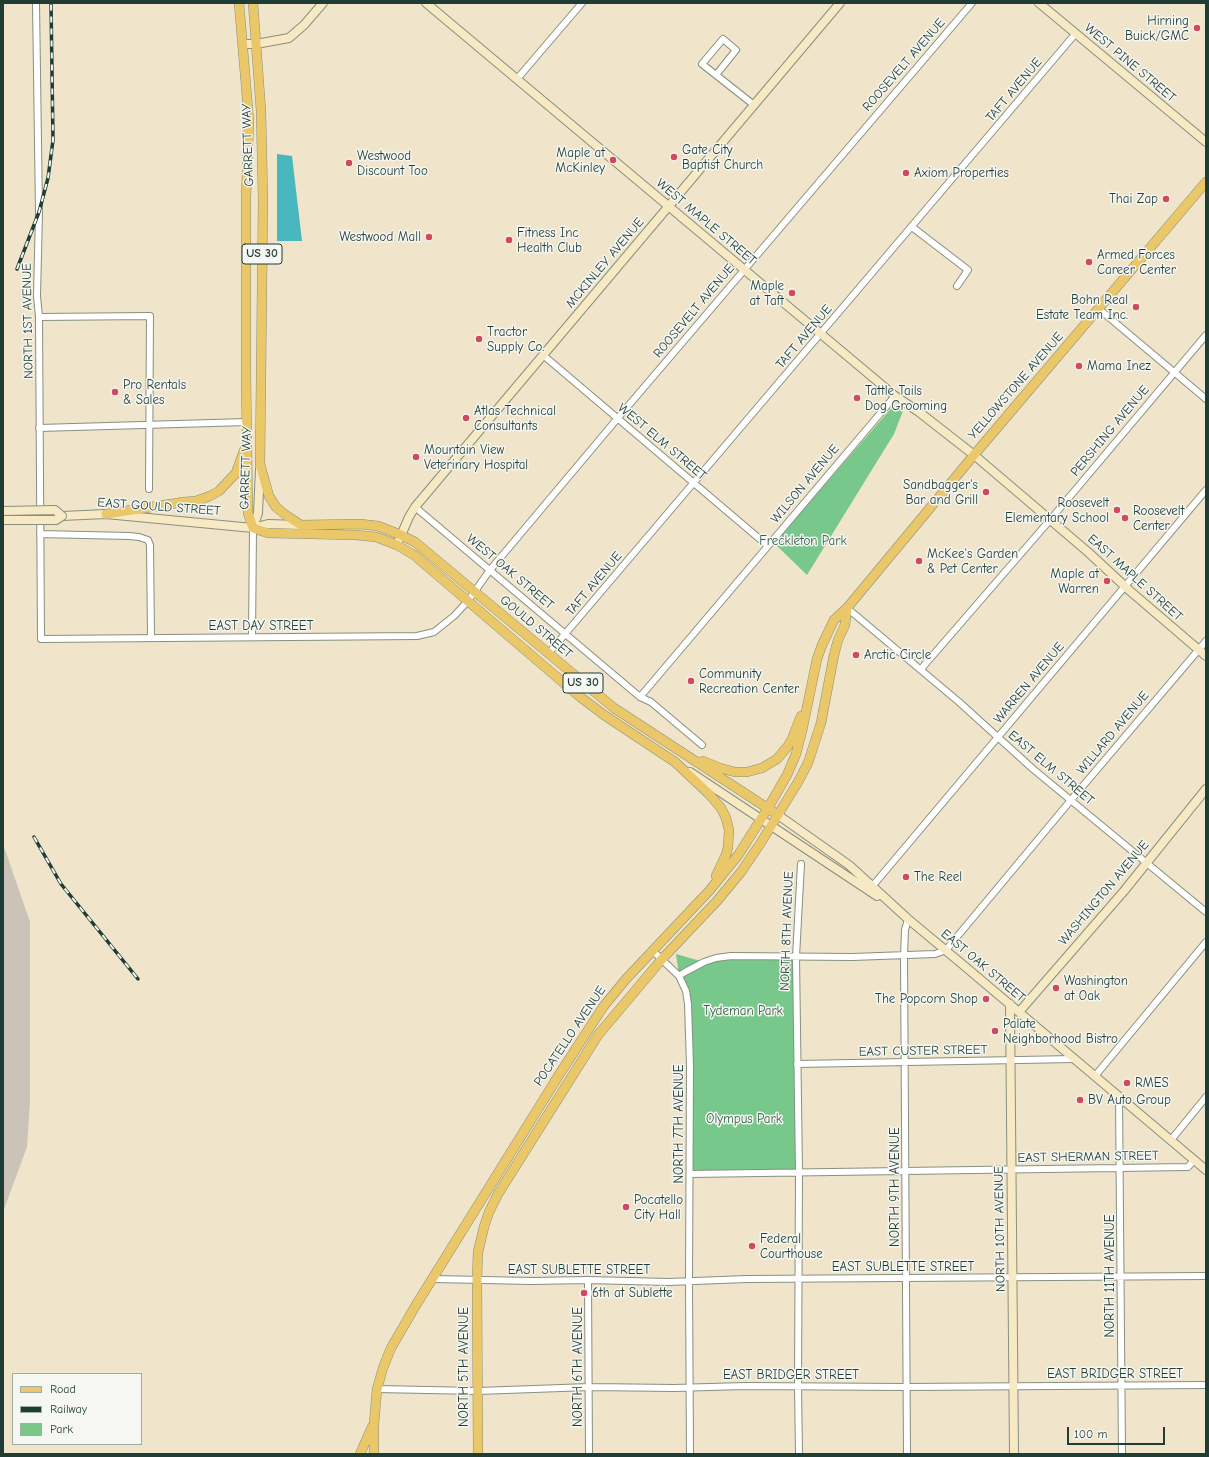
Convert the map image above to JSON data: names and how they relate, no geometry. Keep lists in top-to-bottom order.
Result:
{
  "streets": {
    "main road": [
      "GARRETT WAY",
      "US 30",
      "YELLOWSTONE AVENUE",
      "EAST GOULD STREET",
      "GOULD STREET",
      "POCATELLO AVENUE",
      "NORTH 5TH AVENUE"
    ],
    "street": [
      "WEST PINE STREET",
      "ROOSEVELT AVENUE",
      "TAFT AVENUE",
      "WEST MAPLE STREET",
      "MCKINLEY AVENUE",
      "NORTH 1ST AVENUE",
      "PERSHING AVENUE",
      "WEST ELM STREET",
      "WILSON AVENUE",
      "WEST OAK STREET",
      "EAST MAPLE STREET",
      "EAST DAY STREET",
      "WARREN AVENUE",
      "WILLARD AVENUE",
      "EAST ELM STREET",
      "WASHINGTON AVENUE",
      "NORTH 8TH AVENUE",
      "EAST OAK STREET",
      "EAST CUSTER STREET",
      "NORTH 7TH AVENUE",
      "EAST SHERMAN STREET",
      "NORTH 9TH AVENUE",
      "NORTH 10TH AVENUE",
      "EAST SUBLETTE STREET",
      "NORTH 11TH AVENUE",
      "NORTH 6TH AVENUE",
      "EAST BRIDGER STREET"
    ]
  },
  "crossings": [
    ["WEST PINE STREET", "TAFT AVENUE"],
    ["ROOSEVELT AVENUE", "WEST MAPLE STREET"],
    ["ROOSEVELT AVENUE", "WEST ELM STREET"],
    ["ROOSEVELT AVENUE", "WEST OAK STREET"],
    ["ROOSEVELT AVENUE", "EAST DAY STREET"],
    ["ROOSEVELT AVENUE", "GOULD STREET"],
    ["TAFT AVENUE", "WEST MAPLE STREET"],
    ["TAFT AVENUE", "WEST ELM STREET"],
    ["TAFT AVENUE", "WEST OAK STREET"],
    ["TAFT AVENUE", "GOULD STREET"],
    ["GARRETT WAY", "US 30"],
    ["GARRETT WAY", "EAST GOULD STREET"],
    ["WEST MAPLE STREET", "MCKINLEY AVENUE"],
    ["WEST MAPLE STREET", "YELLOWSTONE AVENUE"],
    ["WEST MAPLE STREET", "WILSON AVENUE"],
    ["WEST MAPLE STREET", "EAST MAPLE STREET"],
    ["US 30", "EAST GOULD STREET"],
    ["US 30", "GOULD STREET"],
    ["US 30", "POCATELLO AVENUE"],
    ["MCKINLEY AVENUE", "WEST ELM STREET"],
    ["MCKINLEY AVENUE", "EAST GOULD STREET"],
    ["MCKINLEY AVENUE", "WEST OAK STREET"],
    ["MCKINLEY AVENUE", "GOULD STREET"],
    ["NORTH 1ST AVENUE", "EAST DAY STREET"],
    ["YELLOWSTONE AVENUE", "EAST MAPLE STREET"],
    ["YELLOWSTONE AVENUE", "GOULD STREET"],
    ["YELLOWSTONE AVENUE", "EAST ELM STREET"],
    ["YELLOWSTONE AVENUE", "POCATELLO AVENUE"],
    ["PERSHING AVENUE", "EAST MAPLE STREET"],
    ["PERSHING AVENUE", "EAST ELM STREET"],
    ["WEST ELM STREET", "WILSON AVENUE"],
    ["WILSON AVENUE", "WEST OAK STREET"],
    ["EAST GOULD STREET", "GOULD STREET"],
    ["EAST MAPLE STREET", "WARREN AVENUE"],
    ["EAST MAPLE STREET", "WILLARD AVENUE"],
    ["EAST DAY STREET", "GOULD STREET"],
    ["GOULD STREET", "EAST OAK STREET"],
    ["GOULD STREET", "POCATELLO AVENUE"],
    ["WARREN AVENUE", "EAST ELM STREET"],
    ["WARREN AVENUE", "EAST OAK STREET"],
    ["WILLARD AVENUE", "EAST ELM STREET"],
    ["WILLARD AVENUE", "EAST OAK STREET"],
    ["EAST ELM STREET", "WASHINGTON AVENUE"],
    ["WASHINGTON AVENUE", "EAST OAK STREET"],
    ["NORTH 8TH AVENUE", "EAST CUSTER STREET"],
    ["NORTH 8TH AVENUE", "EAST SHERMAN STREET"],
    ["NORTH 8TH AVENUE", "EAST SUBLETTE STREET"],
    ["NORTH 8TH AVENUE", "EAST BRIDGER STREET"],
    ["EAST OAK STREET", "POCATELLO AVENUE"],
    ["EAST OAK STREET", "EAST CUSTER STREET"],
    ["EAST OAK STREET", "EAST SHERMAN STREET"],
    ["EAST OAK STREET", "NORTH 9TH AVENUE"],
    ["EAST OAK STREET", "NORTH 10TH AVENUE"],
    ["EAST OAK STREET", "NORTH 11TH AVENUE"],
    ["POCATELLO AVENUE", "NORTH 7TH AVENUE"],
    ["POCATELLO AVENUE", "EAST SUBLETTE STREET"],
    ["POCATELLO AVENUE", "NORTH 5TH AVENUE"],
    ["POCATELLO AVENUE", "EAST BRIDGER STREET"],
    ["EAST CUSTER STREET", "NORTH 9TH AVENUE"],
    ["EAST CUSTER STREET", "NORTH 10TH AVENUE"],
    ["NORTH 7TH AVENUE", "EAST SHERMAN STREET"],
    ["NORTH 7TH AVENUE", "EAST SUBLETTE STREET"],
    ["NORTH 7TH AVENUE", "EAST BRIDGER STREET"],
    ["EAST SHERMAN STREET", "NORTH 9TH AVENUE"],
    ["EAST SHERMAN STREET", "NORTH 10TH AVENUE"],
    ["EAST SHERMAN STREET", "NORTH 11TH AVENUE"],
    ["NORTH 9TH AVENUE", "EAST SUBLETTE STREET"],
    ["NORTH 9TH AVENUE", "EAST BRIDGER STREET"],
    ["NORTH 10TH AVENUE", "EAST SUBLETTE STREET"],
    ["NORTH 10TH AVENUE", "EAST BRIDGER STREET"],
    ["EAST SUBLETTE STREET", "NORTH 11TH AVENUE"],
    ["EAST SUBLETTE STREET", "NORTH 5TH AVENUE"],
    ["EAST SUBLETTE STREET", "NORTH 6TH AVENUE"],
    ["NORTH 11TH AVENUE", "EAST BRIDGER STREET"],
    ["NORTH 5TH AVENUE", "EAST BRIDGER STREET"],
    ["NORTH 6TH AVENUE", "EAST BRIDGER STREET"]
  ],
  "parks": ["Freckleton Park", "Tydeman Park", "Olympus Park"],
  "places": [
    "Hirning Buick/GMC",
    "Gate City Baptist Church",
    "Maple at McKinley",
    "Westwood Discount Too",
    "Axiom Properties",
    "Thai Zap",
    "Westwood Mall",
    "Fitness Inc Health Club",
    "Armed Forces Career Center",
    "Maple at Taft",
    "Bohn Real Estate Team Inc.",
    "Tractor Supply Co.",
    "Mama Inez",
    "Pro Rentals & Sales",
    "Tattle Tails Dog Grooming",
    "Atlas Technical Consultants",
    "Mountain View Veterinary Hospital",
    "Sandbagger's Bar and Grill",
    "Roosevelt Elementary School",
    "Roosevelt Center",
    "McKee's Garden & Pet Center",
    "Maple at Warren",
    "Arctic Circle",
    "Community Recreation Center",
    "The Reel",
    "Washington at Oak",
    "The Popcorn Shop",
    "Palate Neighborhood Bistro",
    "RMES",
    "BV Auto Group",
    "Pocatello City Hall",
    "Federal Courthouse",
    "6th at Sublette"
  ],
  "legend": ["Road", "Railway", "Park"],
  "scale_bar": "100 m"
}
